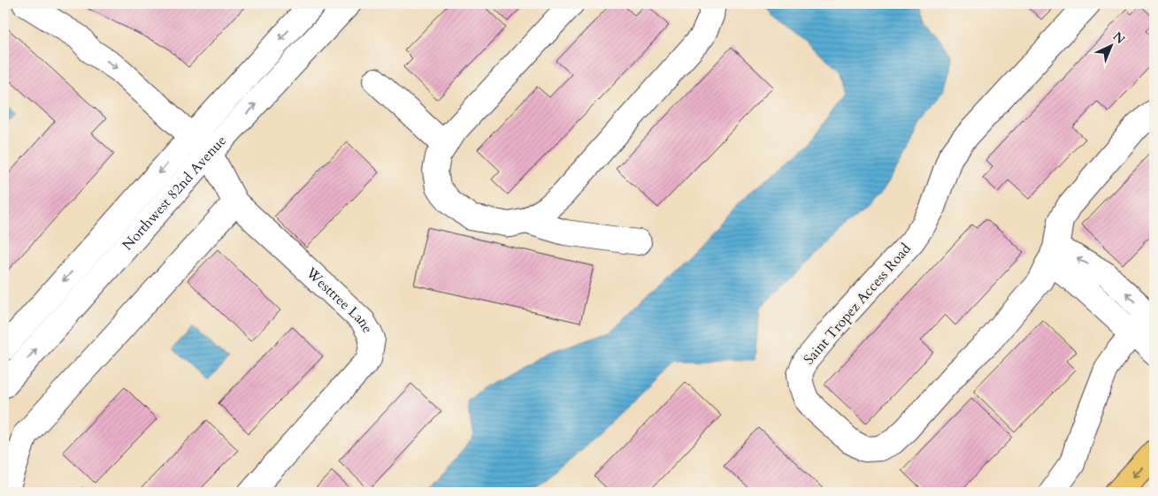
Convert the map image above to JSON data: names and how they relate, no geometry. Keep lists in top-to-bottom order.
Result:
{
  "streets": {
    "street": ["Northwest 82nd Avenue", "Westtree Lane", "Saint Tropez Access Road"]
  },
  "crossings": [
    ["Northwest 82nd Avenue", "Westtree Lane"]
  ],
  "north": "top right"
}
